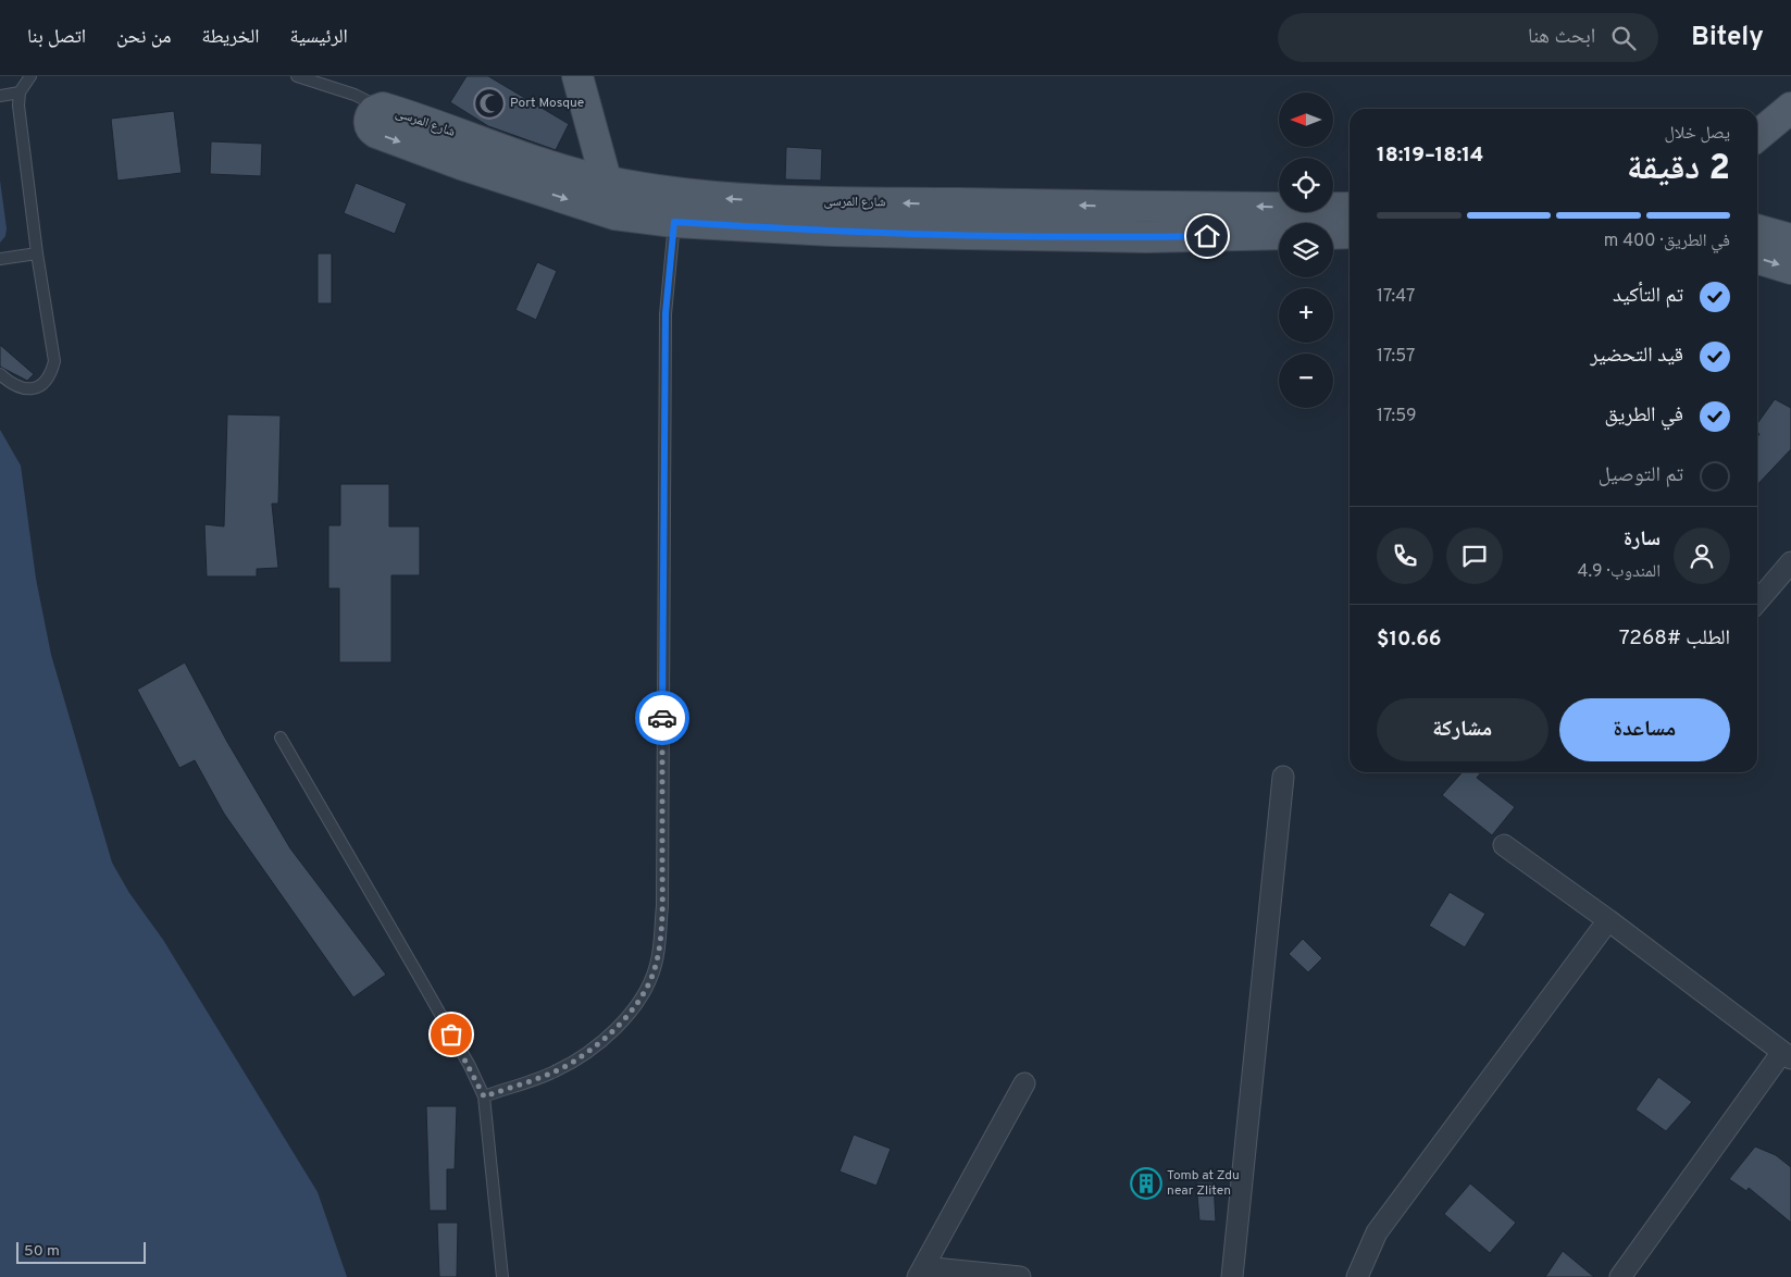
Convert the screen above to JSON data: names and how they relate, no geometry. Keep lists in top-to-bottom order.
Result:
{
  "streets": {
    "main road": ["شارع المرسى"]
  },
  "places": {
    "mosque": ["Port Mosque"],
    "building": ["Tomb at Zdu near Zliten"]
  },
  "scale_bar": "50 m",
  "north": "left",
  "page": {
    "header": "Bitely",
    "search": "ابحث هنا",
    "nav": [
      "الرئيسية",
      "الخريطة",
      "من نحن",
      "اتصل بنا"
    ],
    "map_buttons": ["+", "−"],
    "heading": ["2 دقيقة", "يصل خلال", "18:14–18:19"],
    "panel": [
      "سارة",
      "المندوب · 4.9",
      "الطلب #7268",
      "$10.66"
    ],
    "bar": "في الطريق · 400 m",
    "list": [
      ["تم التأكيد", "17:47"],
      ["قيد التحضير", "17:57"],
      ["في الطريق", "17:59"],
      "تم التوصيل"
    ],
    "buttons": ["مساعدة", "مشاركة"],
    "scale": "50 m"
  }
}
